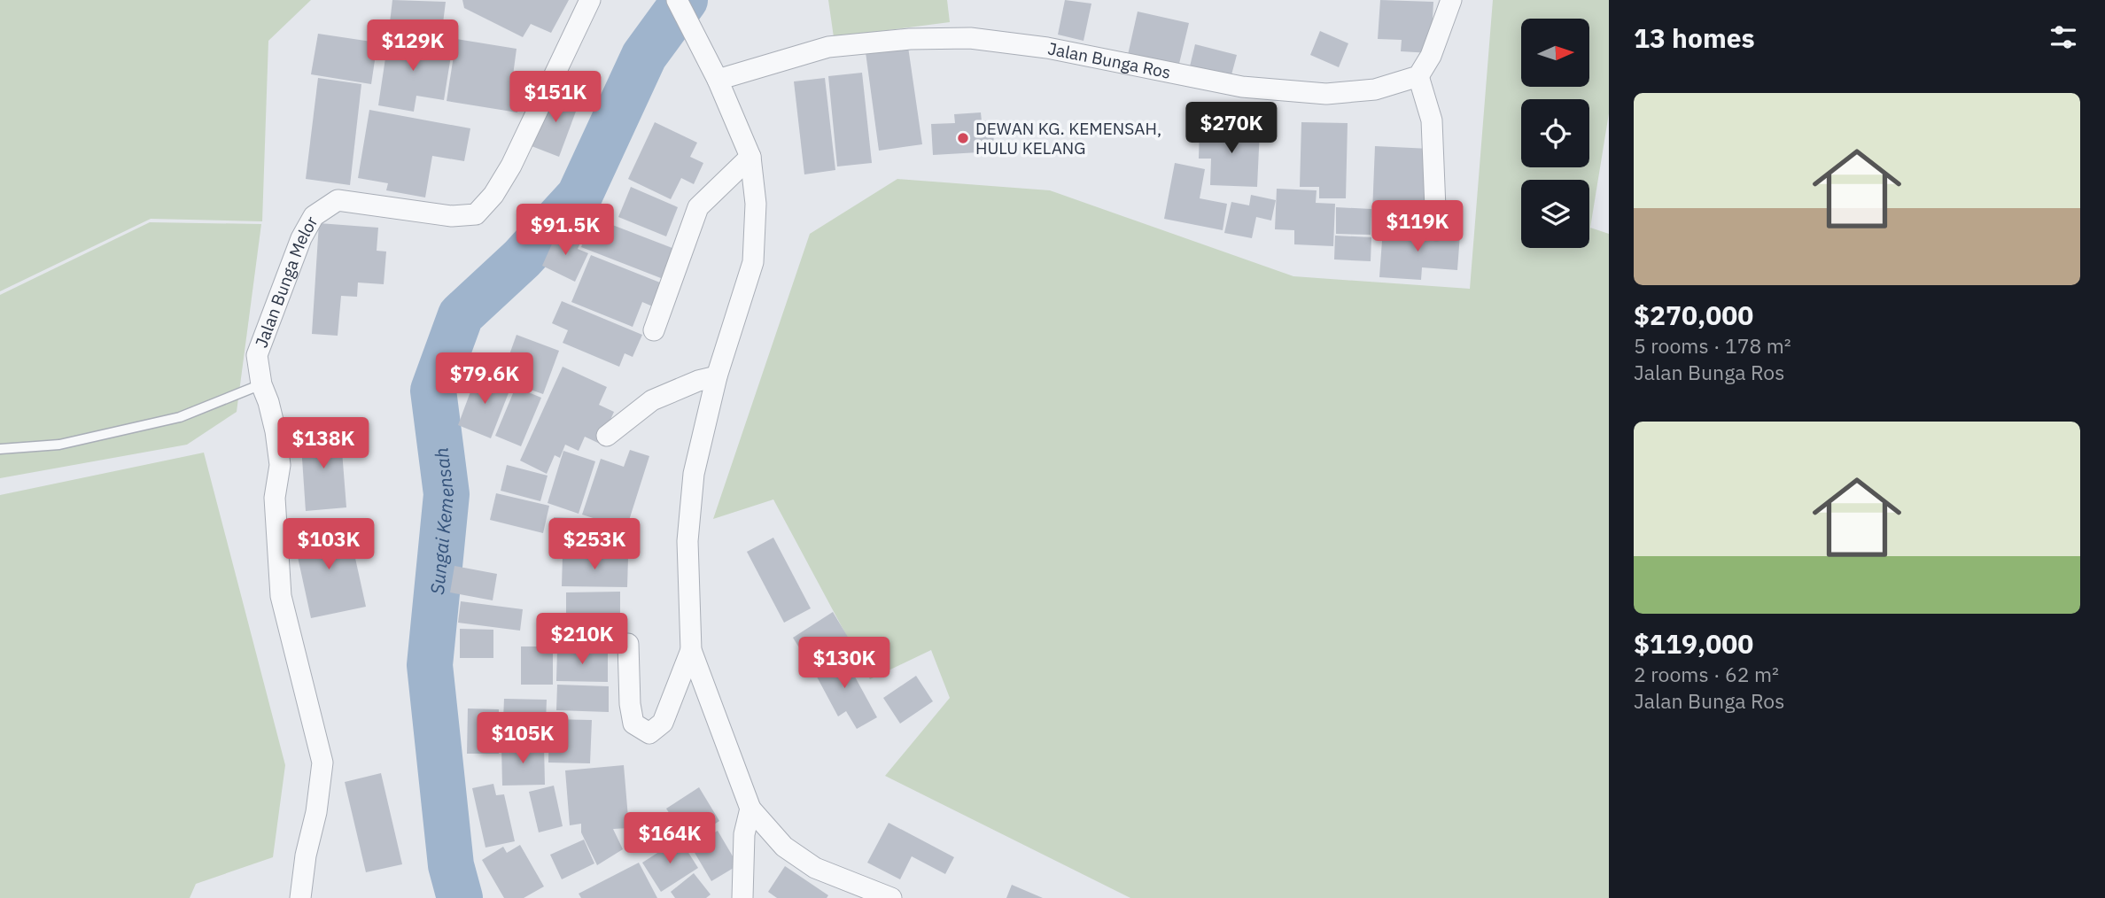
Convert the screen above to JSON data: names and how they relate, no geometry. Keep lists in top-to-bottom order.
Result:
{
  "streets": {
    "street": ["Jalan Bunga Ros", "Jalan Bunga Melor"]
  },
  "water": ["Sungai Kemensah"],
  "places": ["DEWAN KG. KEMENSAH, HULU KELANG"],
  "north": "right",
  "page": {
    "heading": "13 homes",
    "price": [
      "$129K",
      "$151K",
      "$270K",
      "$119K",
      "$91.5K",
      "$79.6K",
      "$138K",
      "$103K",
      "$253K",
      "$210K",
      "$130K",
      "$105K",
      "$164K"
    ],
    "list": [
      {
        "name": "$270,000",
        "note": "5 rooms · 178 m² · Jalan Bunga Ros"
      },
      {
        "name": "$119,000",
        "note": "2 rooms · 62 m² · Jalan Bunga Ros"
      }
    ]
  }
}
